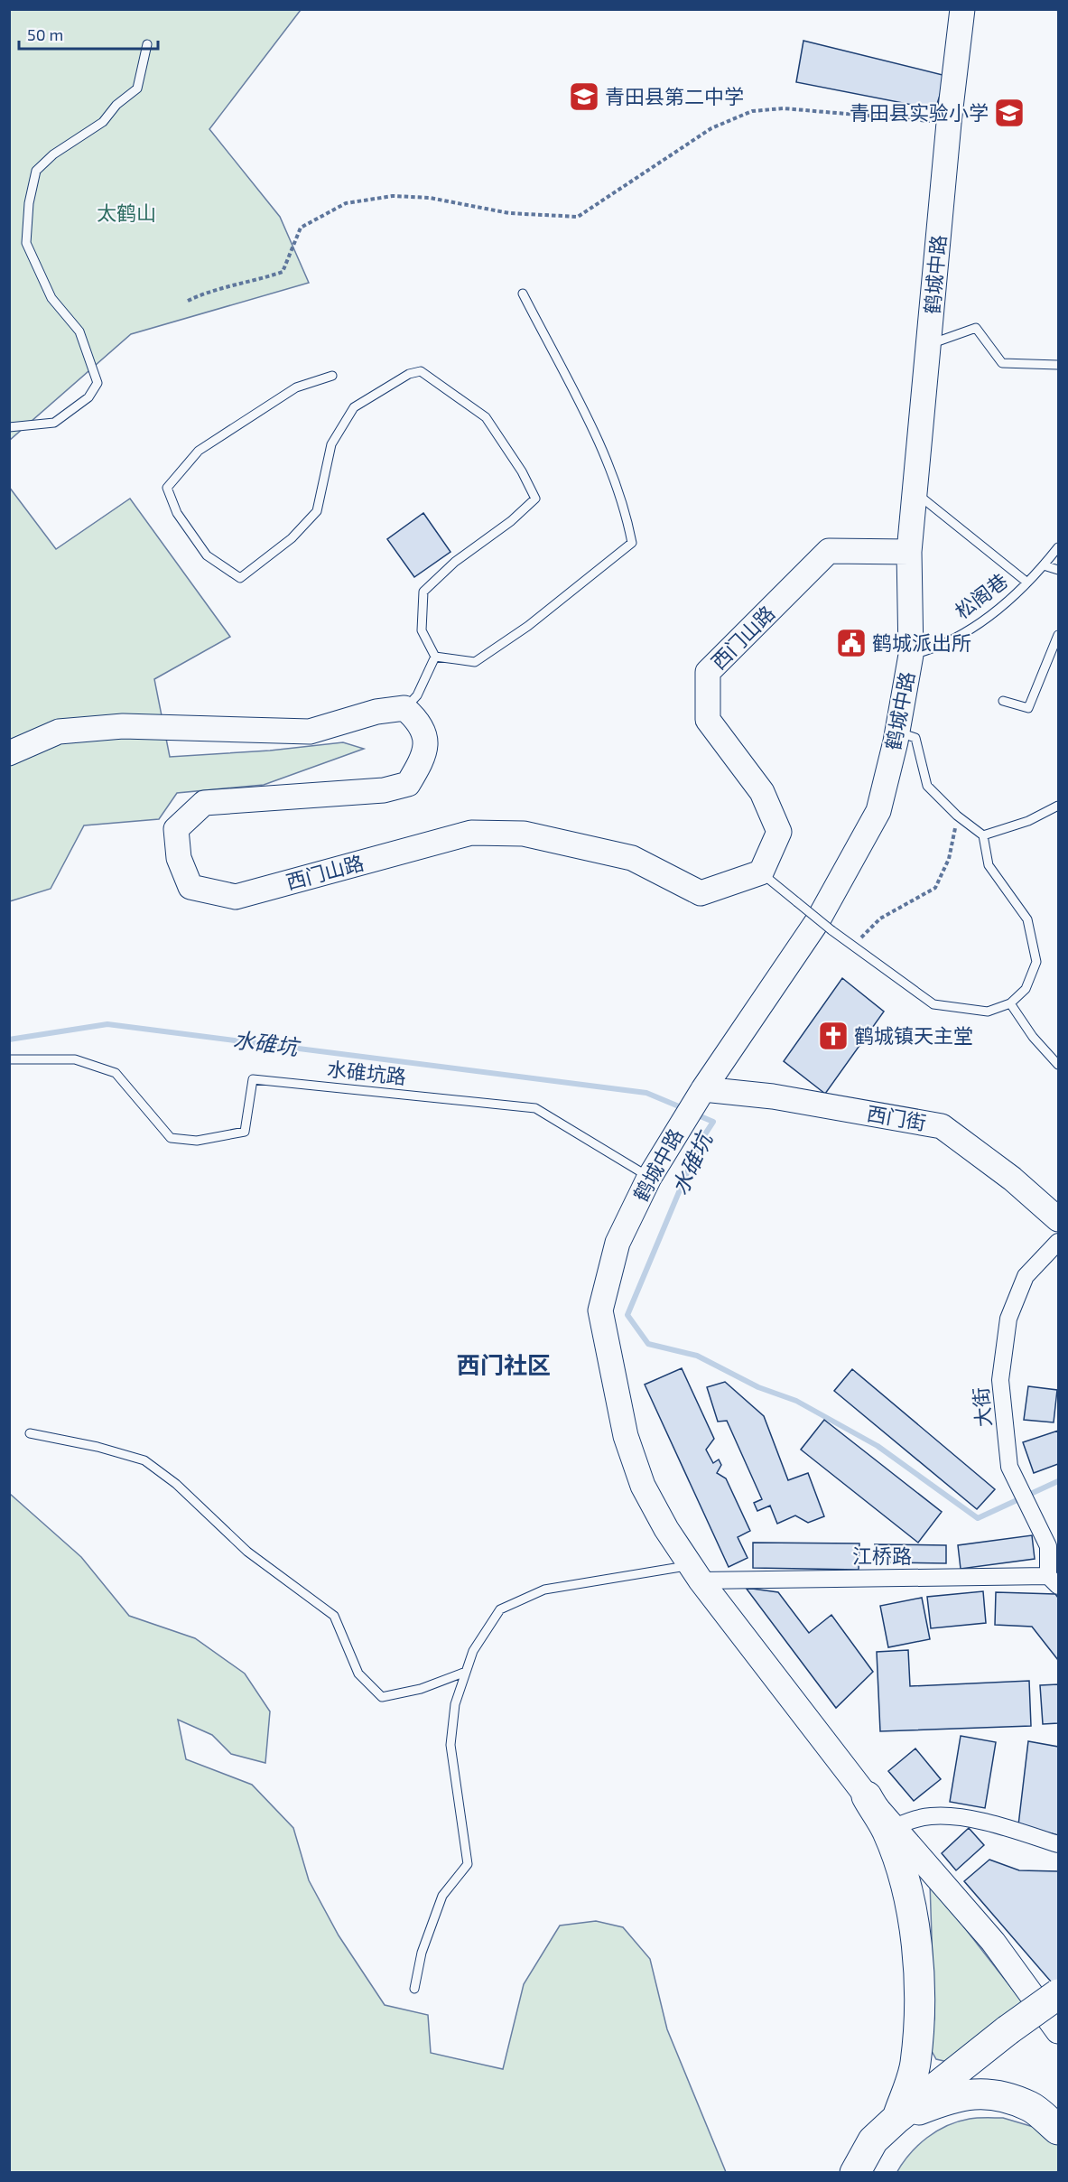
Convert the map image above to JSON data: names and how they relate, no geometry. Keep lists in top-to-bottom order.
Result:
{
  "streets": {
    "street": [
      "鹤城中路",
      "西门山路",
      "西门街",
      "大街",
      "江桥路"
    ],
    "lane": ["松阁巷", "水碓坑路"]
  },
  "crossings": [
    ["鹤城中路", "松阁巷"],
    ["鹤城中路", "西门山路"],
    ["鹤城中路", "水碓坑路"],
    ["鹤城中路", "西门街"],
    ["鹤城中路", "江桥路"],
    ["大街", "江桥路"]
  ],
  "districts": ["西门社区"],
  "water": ["水碓坑"],
  "parks": ["太鹤山"],
  "places": {
    "school or university": ["青田县第二中学", "青田县实验小学"],
    "public building": ["鹤城派出所"],
    "church": ["鹤城镇天主堂"]
  },
  "scale_bar": "50 m"
}
